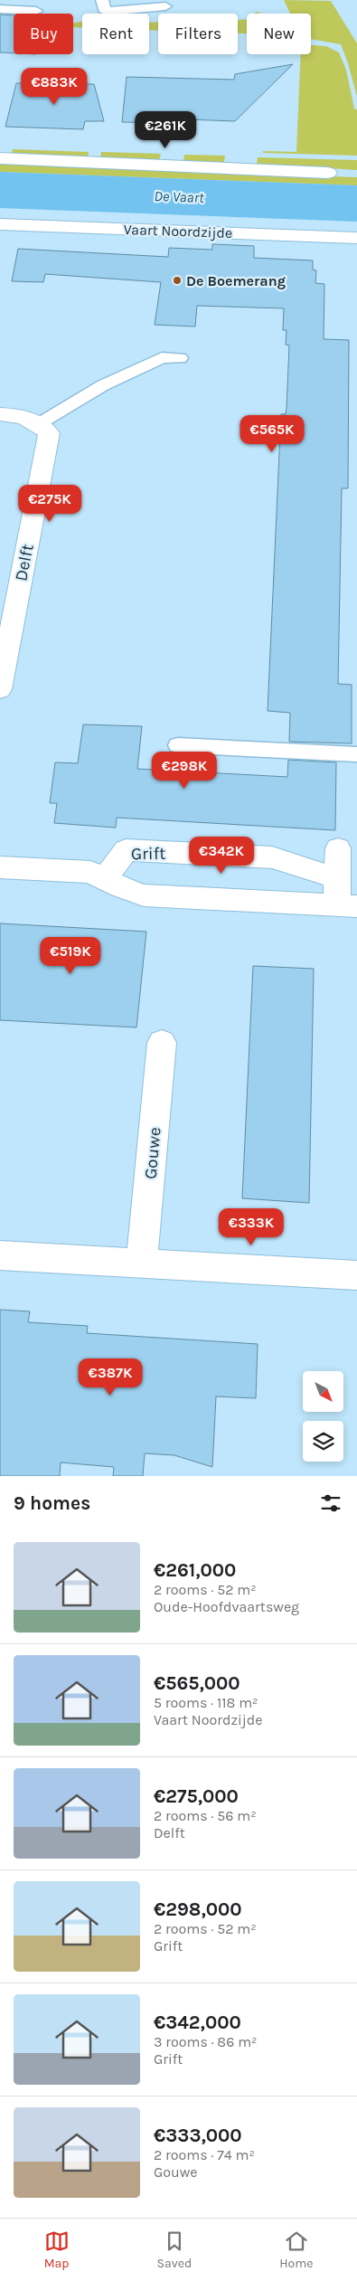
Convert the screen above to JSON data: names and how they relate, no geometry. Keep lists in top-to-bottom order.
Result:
{
  "streets": {
    "street": [
      "Vaart Noordzijde",
      "Delft",
      "Grift",
      "Gouwe"
    ]
  },
  "water": ["De Vaart"],
  "places": ["De Boemerang"],
  "north": "bottom right",
  "page": {
    "chip": [
      "Buy",
      "Rent",
      "Filters",
      "New"
    ],
    "price": [
      "€883K",
      "€261K",
      "€565K",
      "€275K",
      "€298K",
      "€342K",
      "€519K",
      "€333K",
      "€387K"
    ],
    "heading": "9 homes",
    "list": [
      {
        "name": "€261,000",
        "note": "2 rooms · 52 m² · Oude-Hoofdvaartsweg"
      },
      {
        "name": "€565,000",
        "note": "5 rooms · 118 m² · Vaart Noordzijde"
      },
      {
        "name": "€275,000",
        "note": "2 rooms · 56 m² · Delft"
      },
      {
        "name": "€298,000",
        "note": "2 rooms · 52 m² · Grift"
      },
      {
        "name": "€342,000",
        "note": "3 rooms · 86 m² · Grift"
      },
      {
        "name": "€333,000",
        "note": "2 rooms · 74 m² · Gouwe"
      }
    ],
    "tabs": ["Map", "Saved", "Home"]
  }
}
